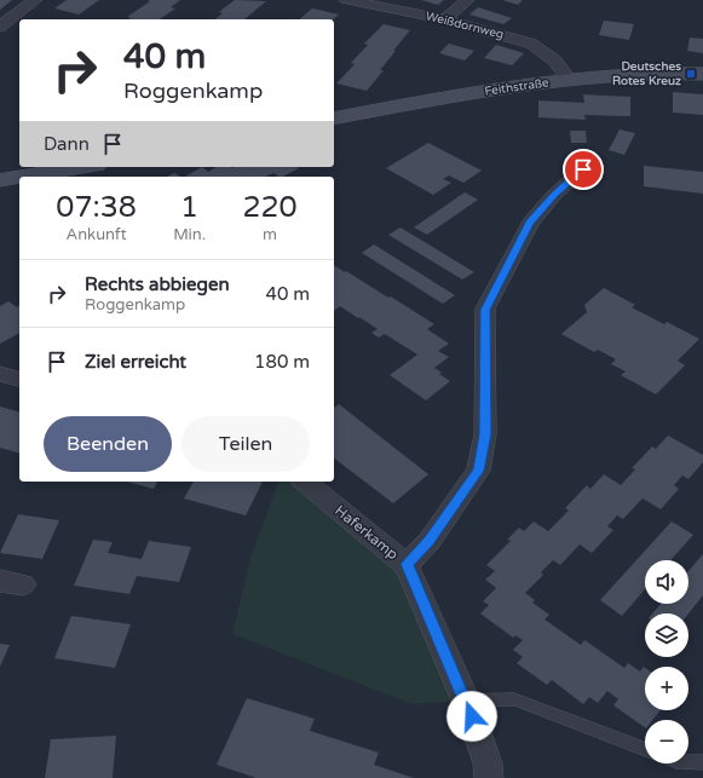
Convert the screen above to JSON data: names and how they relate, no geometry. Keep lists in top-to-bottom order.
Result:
{
  "streets": {
    "main road": ["Feithstraße"],
    "street": ["Weißdornweg", "Haferkamp"]
  },
  "crossings": [
    ["Weißdornweg", "Feithstraße"]
  ],
  "places": {
    "transit": ["Deutsches Rotes Kreuz"]
  },
  "page": {
    "turn": ["40 m", "Roggenkamp"],
    "then": "Dann",
    "eta": [
      "07:38",
      "Ankunft",
      "1",
      "Min.",
      "220",
      "m"
    ],
    "list": [
      {
        "name": "Rechts abbiegen",
        "note": "Roggenkamp",
        "value": "40 m"
      },
      {
        "name": "Ziel erreicht",
        "value": "180 m"
      }
    ],
    "buttons": ["Beenden", "Teilen"],
    "map_buttons": ["+", "−"]
  }
}
